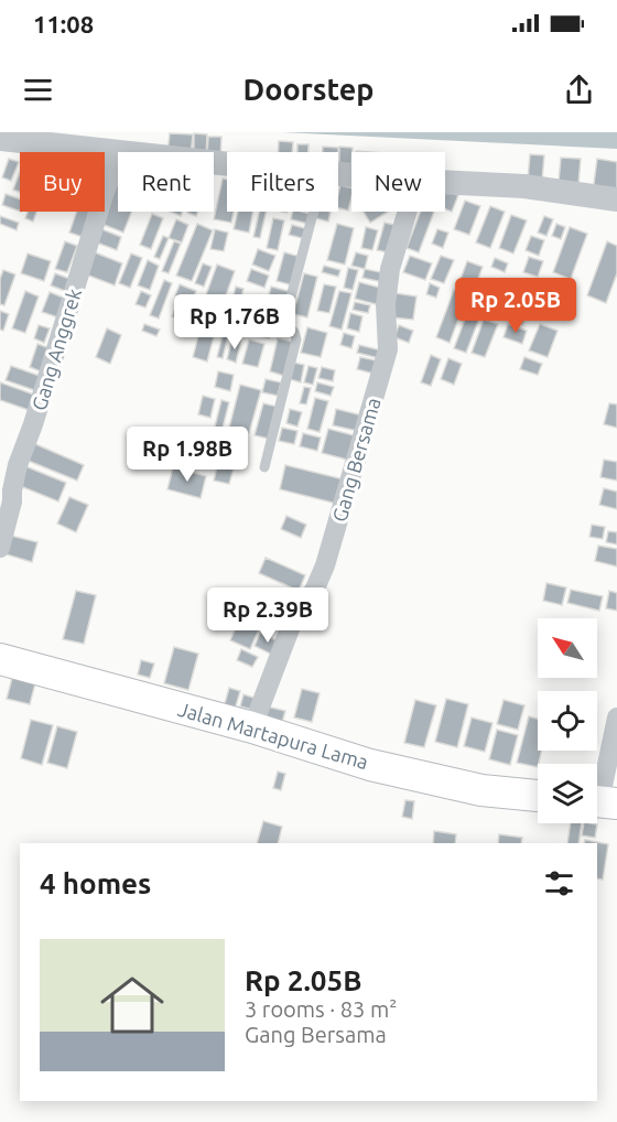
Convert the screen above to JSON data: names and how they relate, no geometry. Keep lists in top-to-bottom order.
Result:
{
  "streets": {
    "main road": ["Jalan Martapura Lama"],
    "street": ["Gang Anggrek", "Gang Bersama"]
  },
  "crossings": [
    ["Gang Bersama", "Jalan Martapura Lama"]
  ],
  "north": "top left",
  "page": {
    "status": "11:08",
    "header": "Doorstep",
    "chip": [
      "Buy",
      "Rent",
      "Filters",
      "New"
    ],
    "price": [
      "Rp 2.05B",
      "Rp 1.76B",
      "Rp 1.98B",
      "Rp 2.39B"
    ],
    "heading": "4 homes",
    "list": [
      {
        "name": "Rp 2.05B",
        "note": "3 rooms · 83 m² · Gang Bersama"
      }
    ]
  }
}
